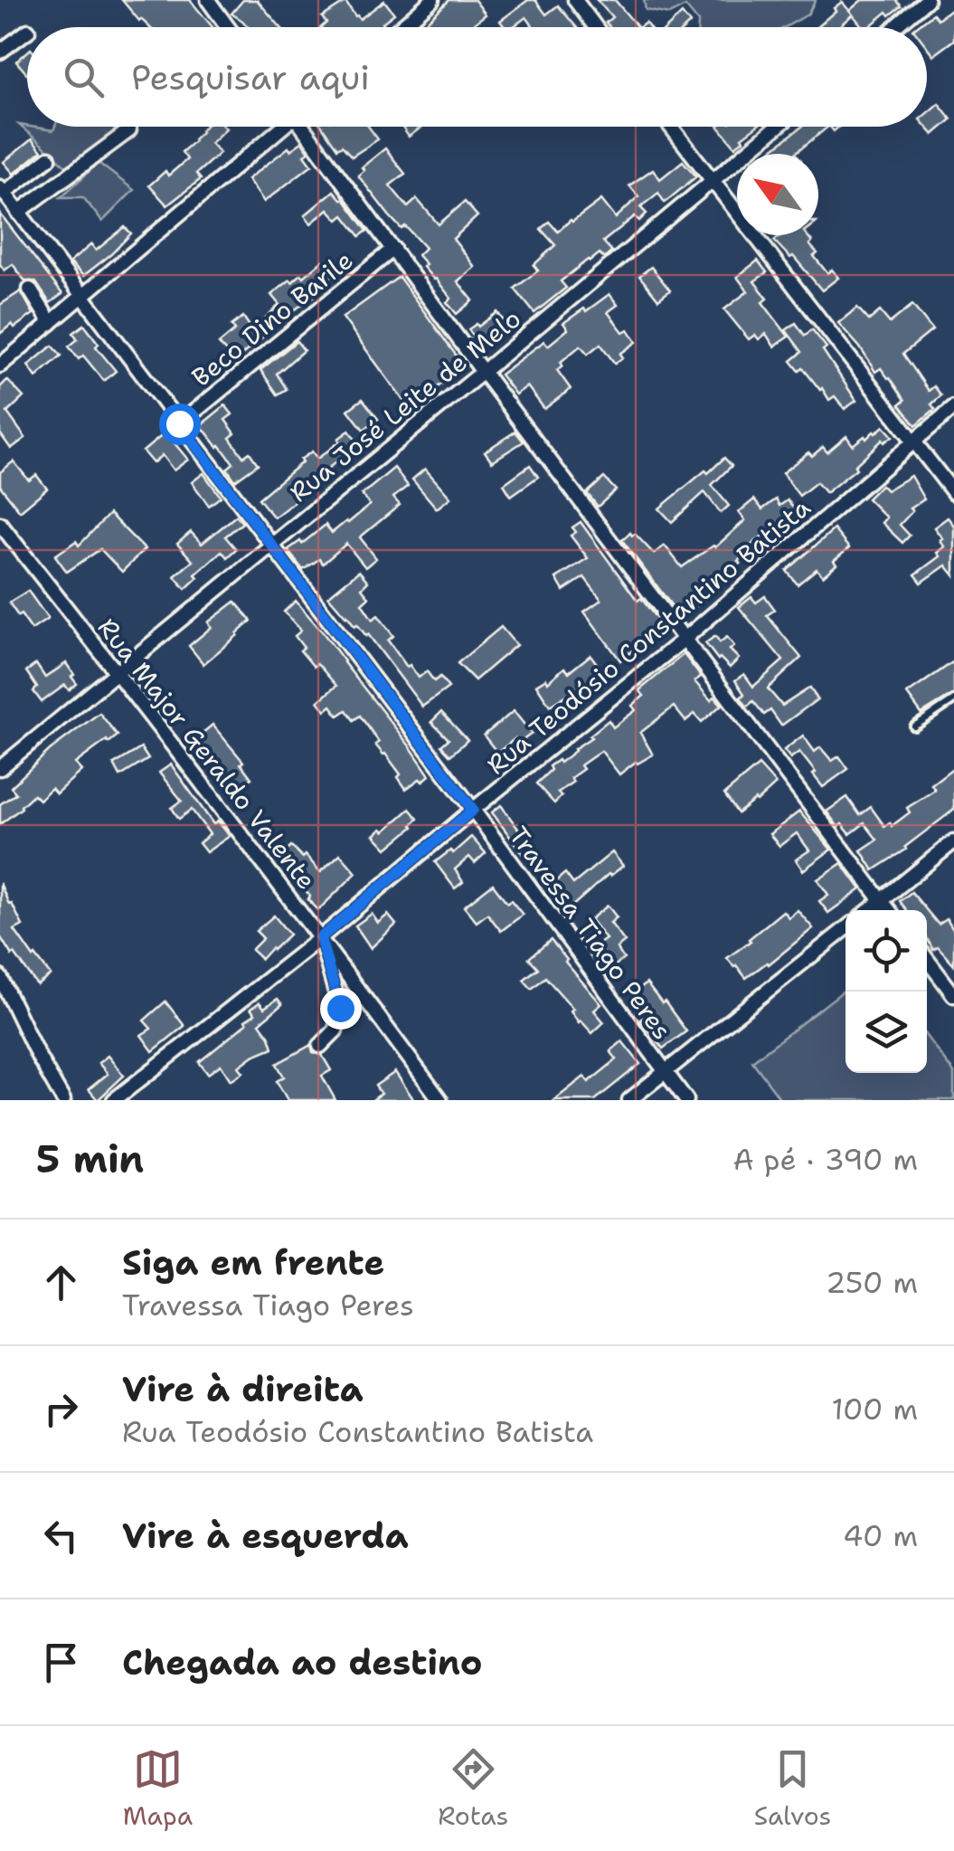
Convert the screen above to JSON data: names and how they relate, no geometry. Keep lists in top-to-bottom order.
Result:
{
  "streets": {
    "street": [
      "Beco Dino Barile",
      "Rua José Leite de Melo",
      "Rua Teodósio Constantino Batista",
      "Rua Major Geraldo Valente",
      "Travessa Tiago Peres"
    ]
  },
  "crossings": [
    ["Beco Dino Barile", "Travessa Tiago Peres"],
    ["Rua José Leite de Melo", "Rua Major Geraldo Valente"],
    ["Rua José Leite de Melo", "Travessa Tiago Peres"],
    ["Rua Teodósio Constantino Batista", "Rua Major Geraldo Valente"],
    ["Rua Teodósio Constantino Batista", "Travessa Tiago Peres"]
  ],
  "north": "top left",
  "page": {
    "search": "Pesquisar aqui",
    "heading": ["5 min", "A pé · 390 m"],
    "list": [
      ["Siga em frente", "Travessa Tiago Peres", "250 m"],
      ["Vire à direita", "Rua Teodósio Constantino Batista", "100 m"],
      ["Vire à esquerda", "40 m"],
      "Chegada ao destino"
    ],
    "nav": ["Mapa", "Rotas", "Salvos"]
  }
}
